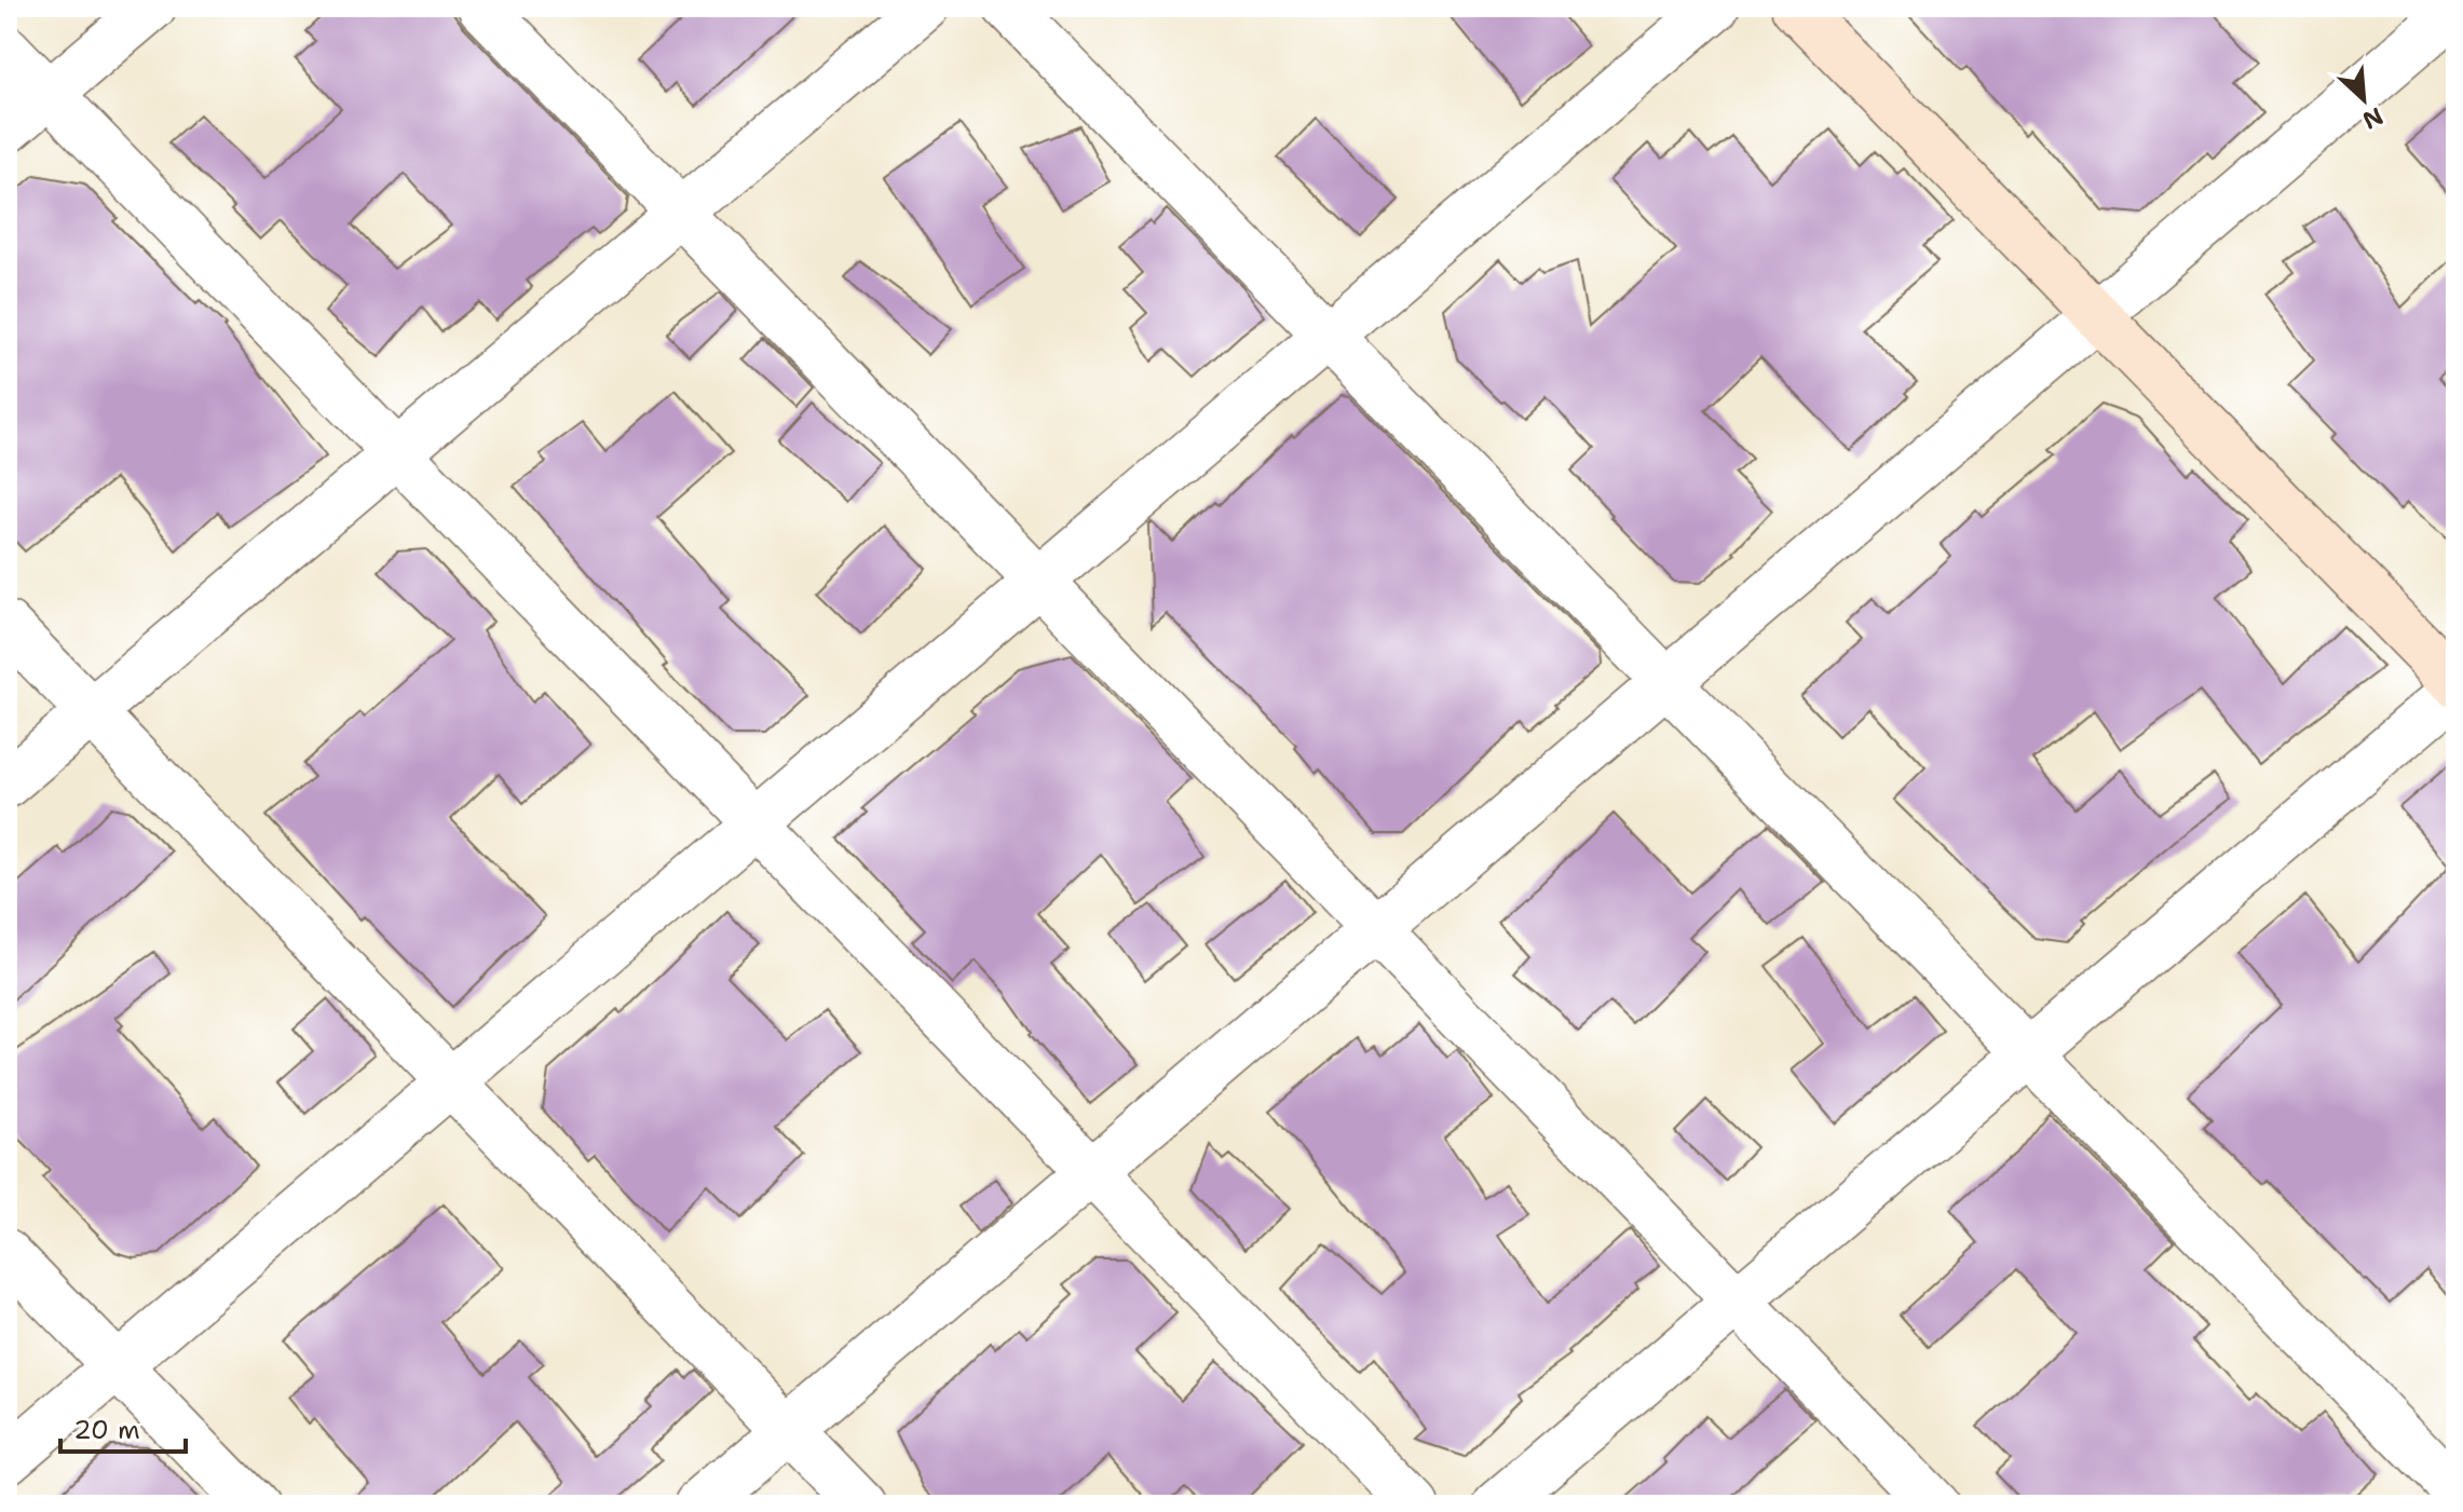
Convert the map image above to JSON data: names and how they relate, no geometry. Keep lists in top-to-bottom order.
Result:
{
  "scale_bar": "20 m",
  "north": "bottom right"
}
